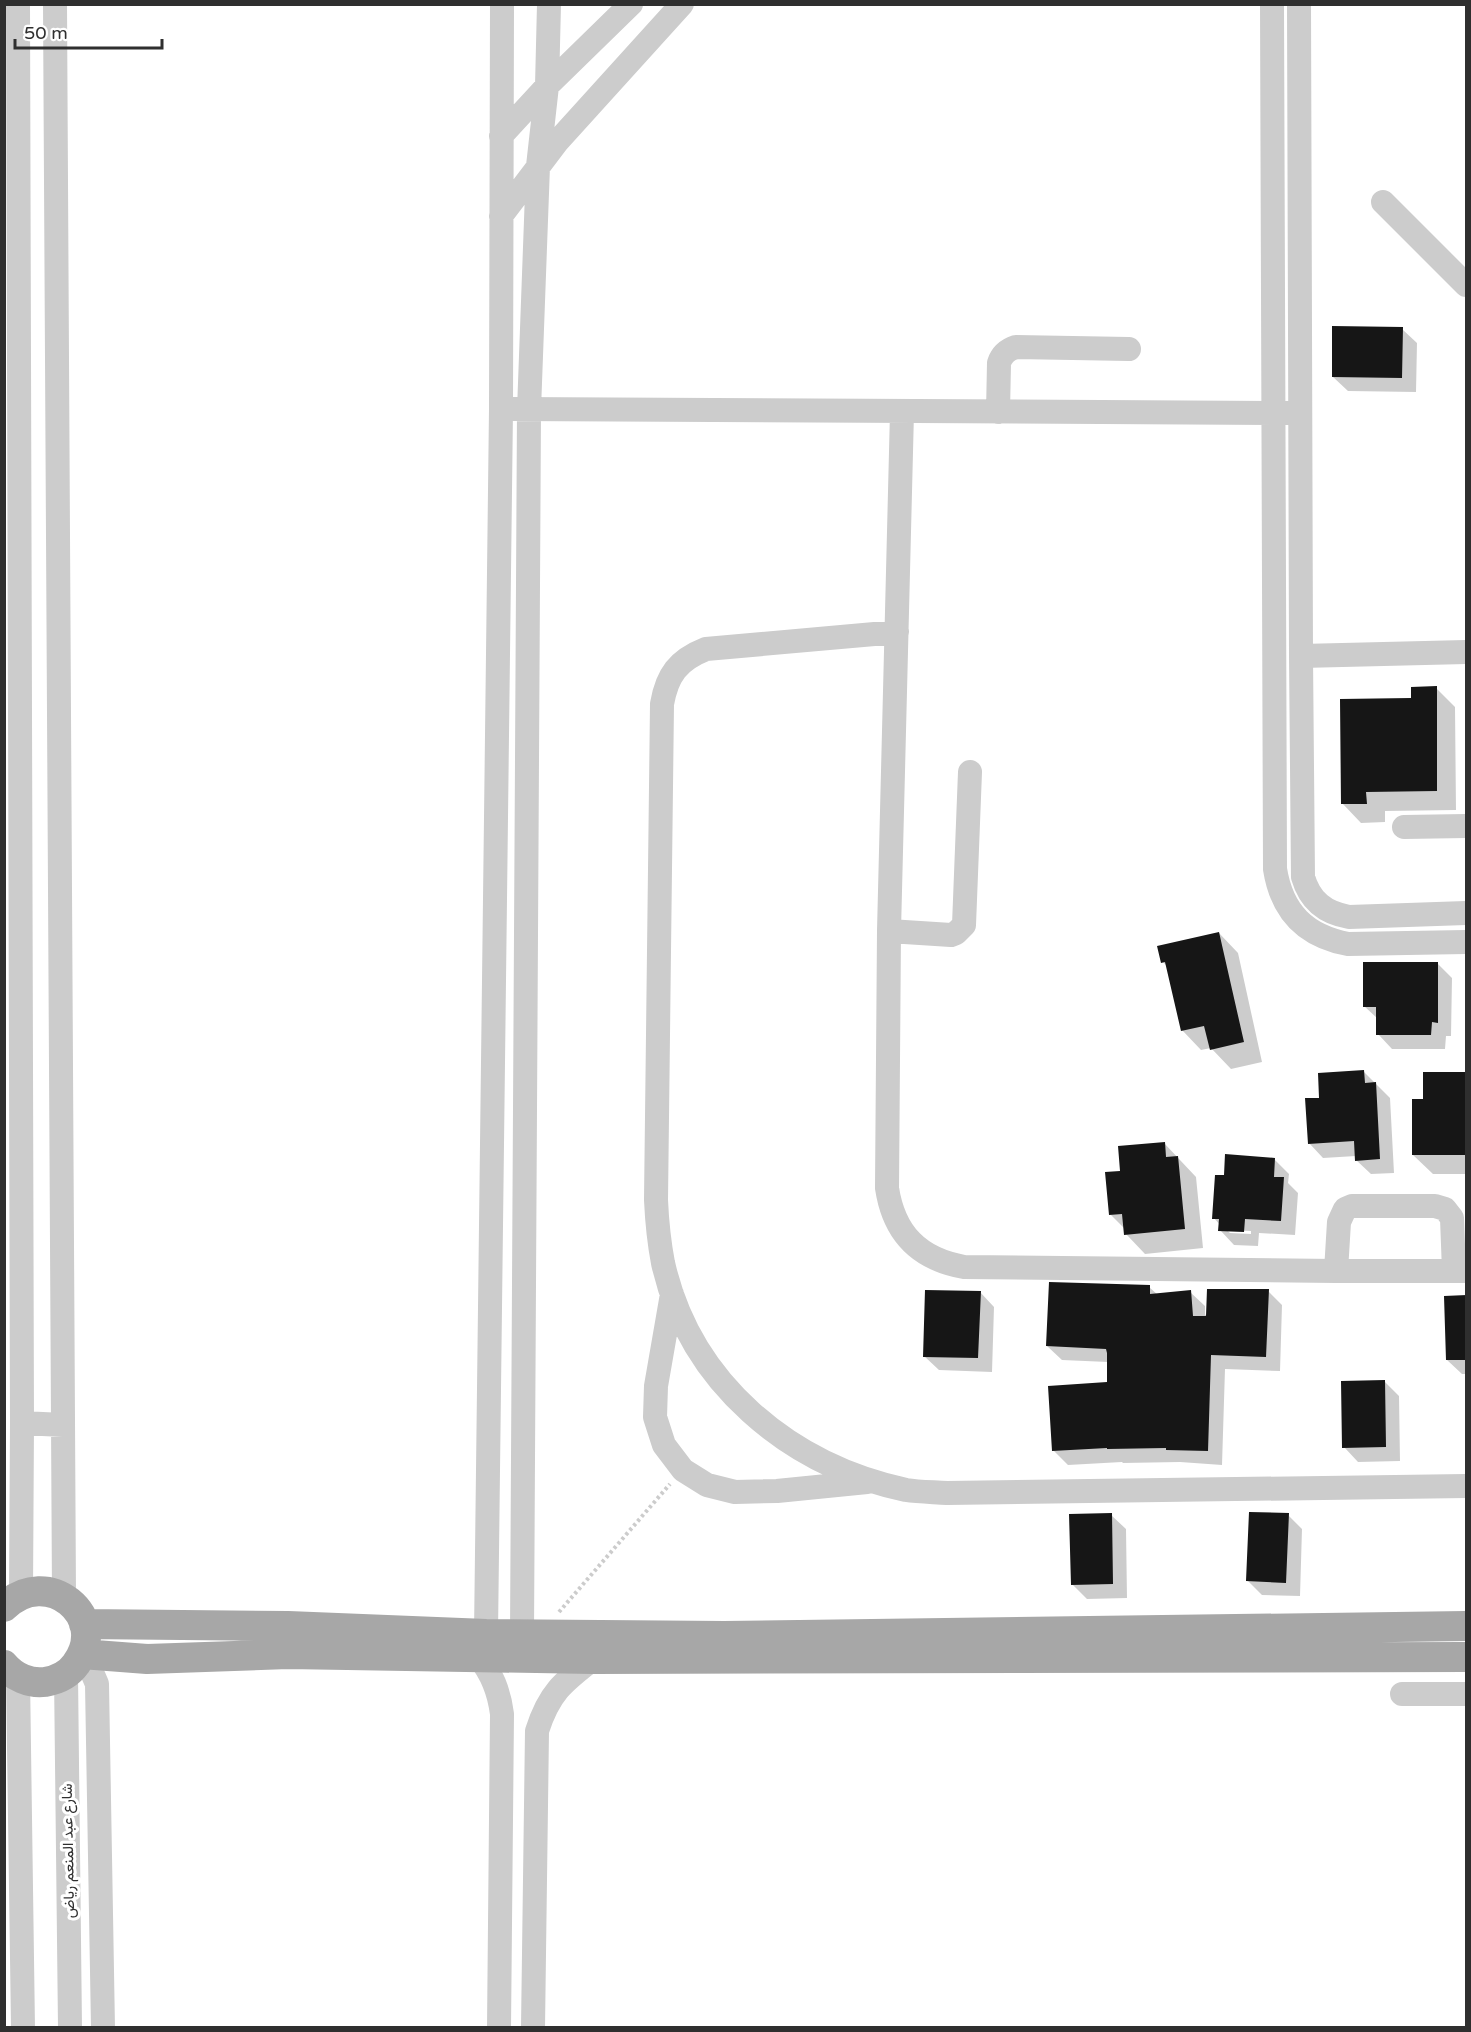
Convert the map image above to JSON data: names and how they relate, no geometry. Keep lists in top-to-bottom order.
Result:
{
  "streets": {
    "street": ["شارع عبد المنعم رياض"]
  },
  "scale_bar": "50 m"
}
